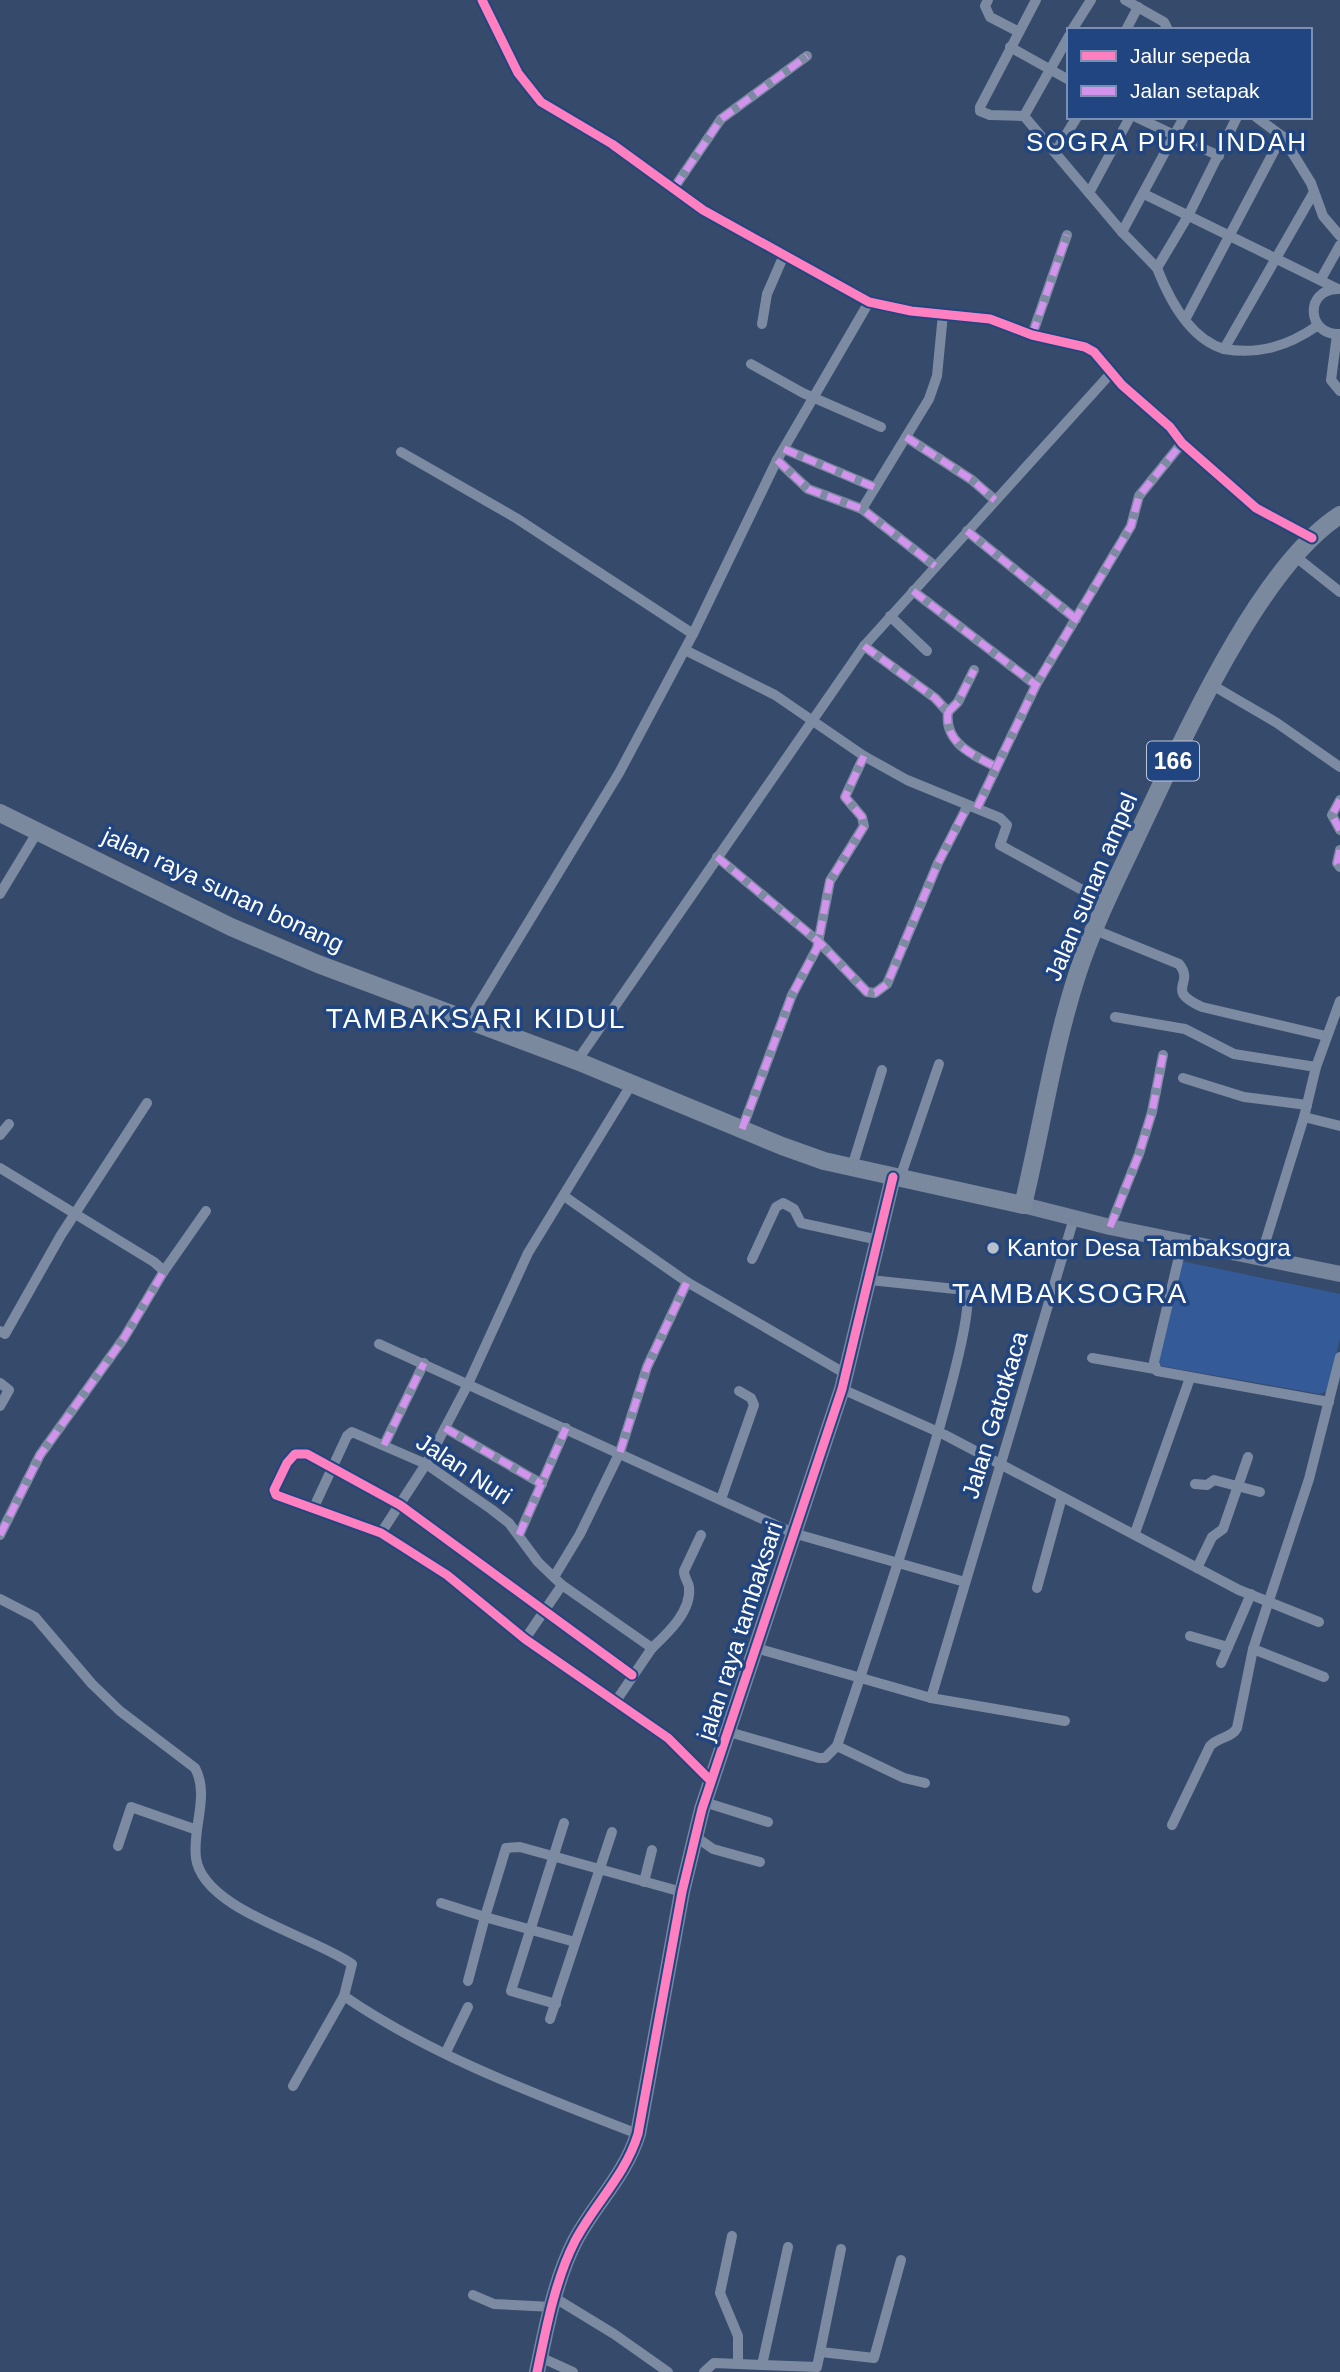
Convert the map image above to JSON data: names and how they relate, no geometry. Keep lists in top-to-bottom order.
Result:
{
  "streets": {
    "main road": ["166", "Jalan sunan ampel", "jalan raya sunan bonang"],
    "street": ["Jalan Gatotkaca", "Jalan Nuri", "jalan raya tambaksari"]
  },
  "crossings": [
    ["Jalan sunan ampel", "jalan raya sunan bonang"],
    ["jalan raya sunan bonang", "jalan raya tambaksari"]
  ],
  "districts": ["SOGRA PURI INDAH", "TAMBAKSARI KIDUL", "TAMBAKSOGRA"],
  "places": ["Kantor Desa Tambaksogra"],
  "legend": ["Jalur sepeda", "Jalan setapak"]
}
